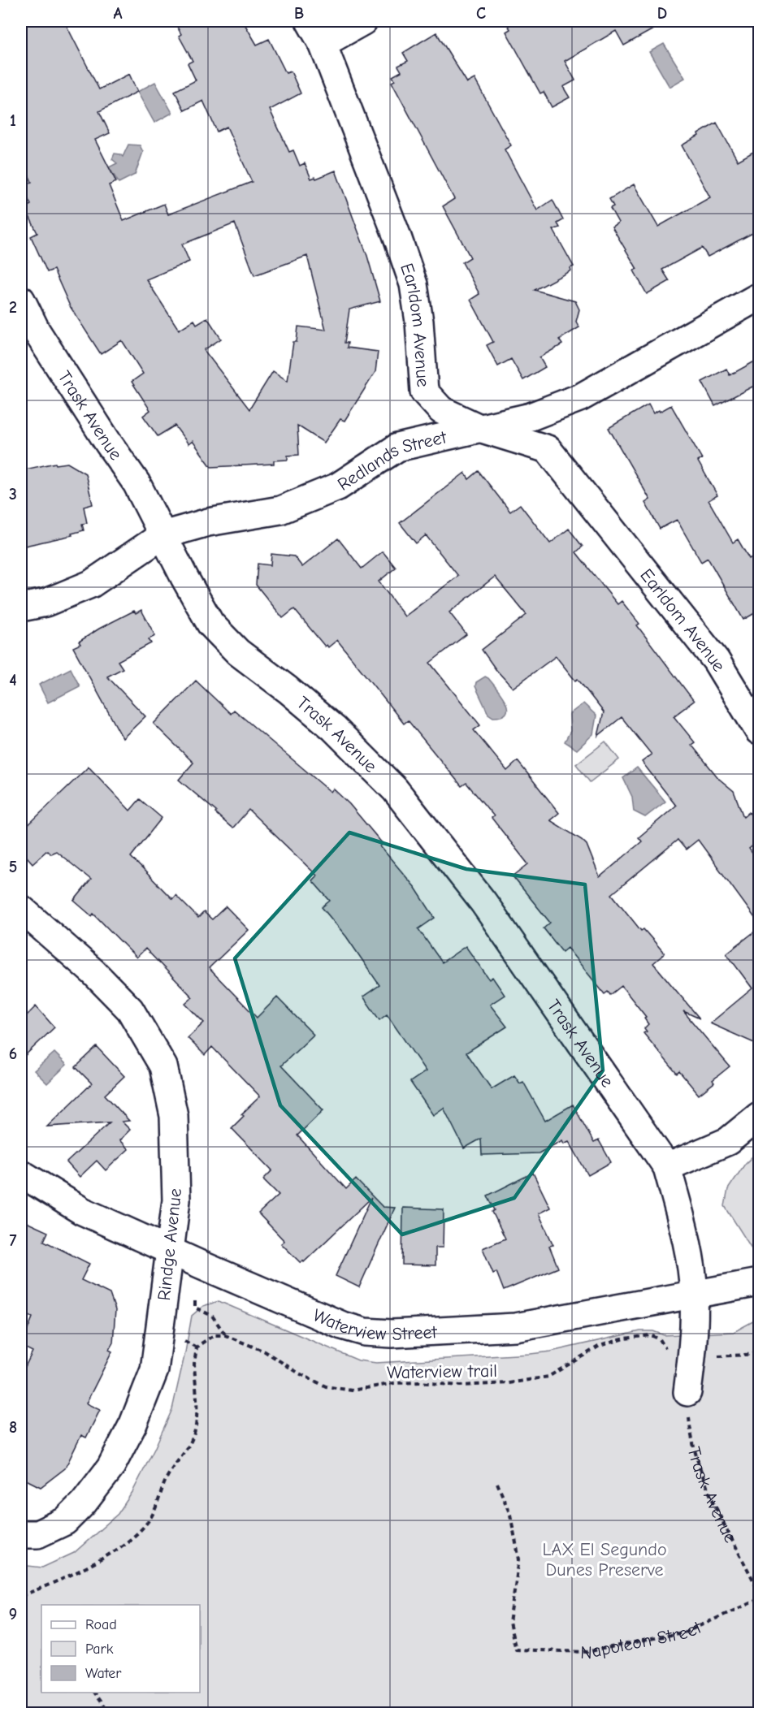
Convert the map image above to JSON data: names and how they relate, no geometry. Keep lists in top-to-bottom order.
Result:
{
  "streets": {
    "street": [
      "Earldom Avenue",
      "Trask Avenue",
      "Redlands Street",
      "Rindge Avenue",
      "Waterview Street"
    ],
    "path": ["Waterview trail", "Napoleon Street"]
  },
  "crossings": [
    ["Earldom Avenue", "Redlands Street"],
    ["Trask Avenue", "Redlands Street"],
    ["Rindge Avenue", "Waterview Street"]
  ],
  "parks": ["LAX El Segundo Dunes Preserve"],
  "legend": ["Road", "Park", "Water"],
  "grid": {
    "columns": [
      "A",
      "B",
      "C",
      "D"
    ],
    "rows": [
      "1",
      "2",
      "3",
      "4",
      "5",
      "6",
      "7",
      "8",
      "9"
    ]
  }
}
